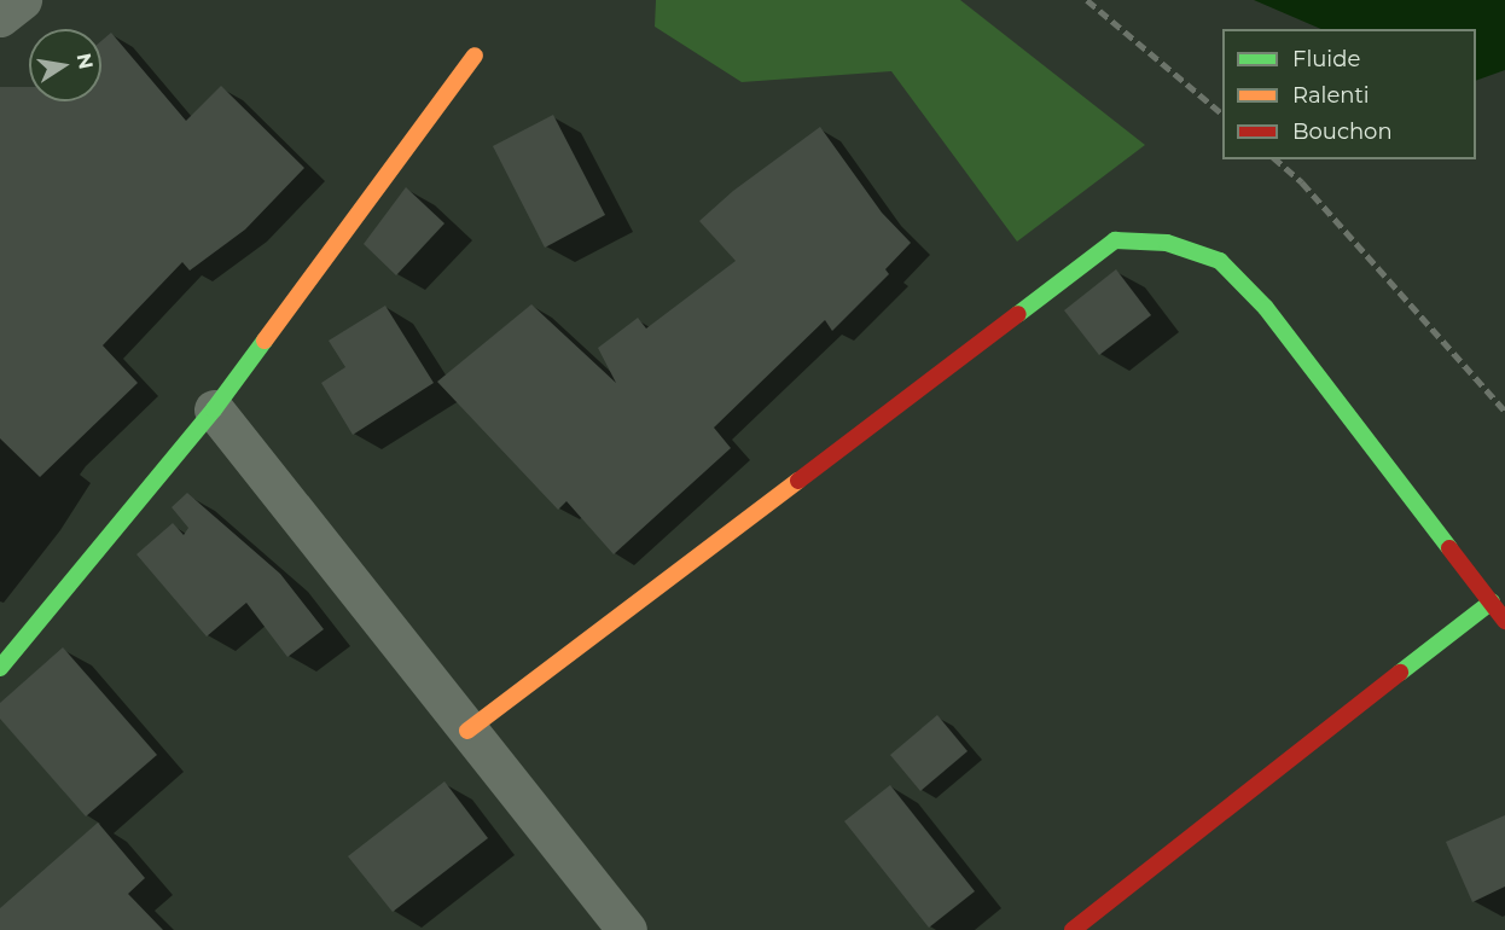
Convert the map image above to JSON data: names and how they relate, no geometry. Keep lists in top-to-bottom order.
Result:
{
  "legend": ["Fluide", "Ralenti", "Bouchon"],
  "north": "right"
}
